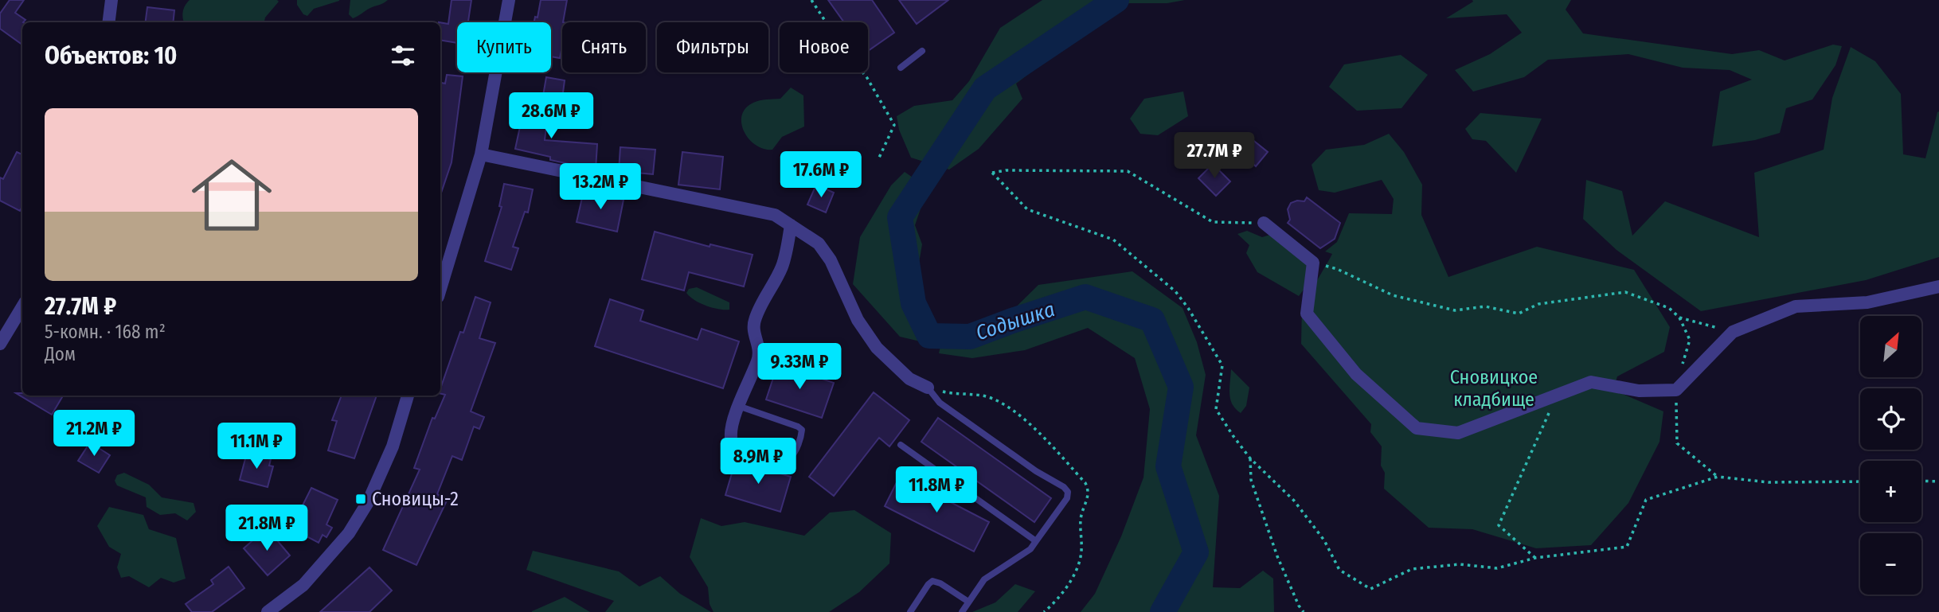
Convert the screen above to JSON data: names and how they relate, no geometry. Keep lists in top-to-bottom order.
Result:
{
  "water": ["Содышка"],
  "parks": ["Сновицкое кладбище"],
  "places": {
    "transit": ["Сновицы-2"]
  },
  "north": "top right",
  "page": {
    "chip": [
      "Купить",
      "Снять",
      "Фильтры",
      "Новое"
    ],
    "heading": "Объектов: 10",
    "list": [
      {
        "name": "27.7M ₽",
        "note": "5-комн. · 168 m² · Дом"
      }
    ],
    "price": [
      "28.6M ₽",
      "27.7M ₽",
      "17.6M ₽",
      "13.2M ₽",
      "9.33M ₽",
      "21.2M ₽",
      "11.1M ₽",
      "8.9M ₽",
      "11.8M ₽",
      "21.8M ₽"
    ],
    "map_buttons": ["+", "−"]
  }
}
